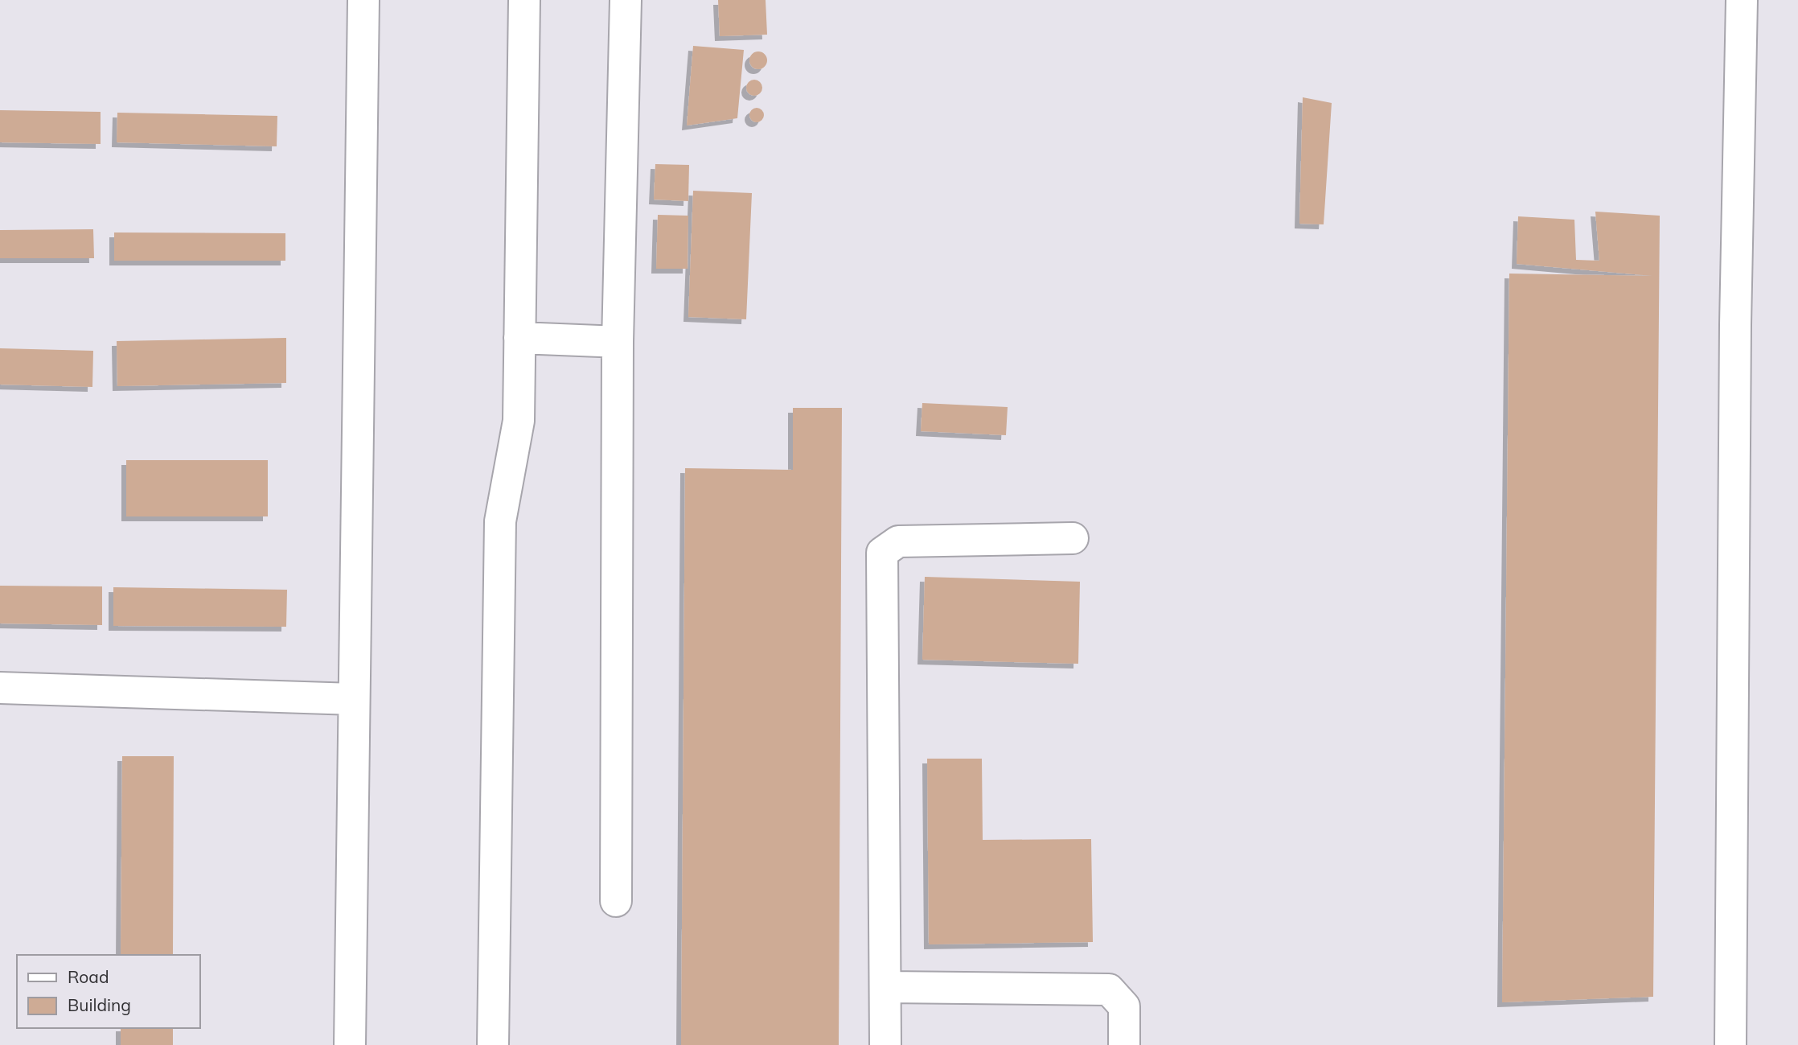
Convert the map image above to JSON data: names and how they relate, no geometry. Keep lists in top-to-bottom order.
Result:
{
  "legend": ["Road", "Building"]
}
